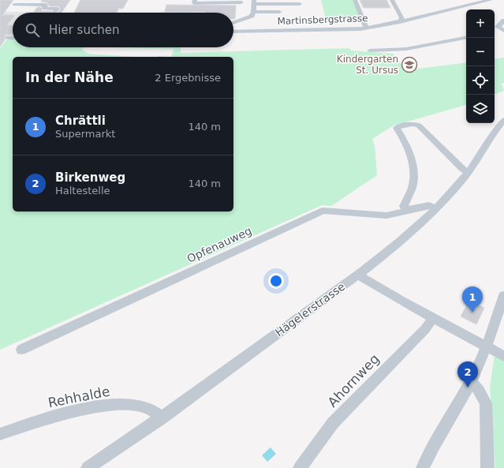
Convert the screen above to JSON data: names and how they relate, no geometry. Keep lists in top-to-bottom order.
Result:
{
  "streets": {
    "street": [
      "Martinsbergstrasse",
      "Opfenauweg",
      "Hägelerstrasse",
      "Ahornweg",
      "Rehhalde"
    ]
  },
  "crossings": [
    ["Opfenauweg", "Hägelerstrasse"],
    ["Hägelerstrasse", "Rehhalde"]
  ],
  "places": {
    "school or university": ["Kindergarten St. Ursus"]
  },
  "page": {
    "map_buttons": ["+", "−"],
    "search": "Hier suchen",
    "heading": ["In der Nähe", "2 Ergebnisse"],
    "list": [
      {
        "mark": "1",
        "name": "Chrättli",
        "note": "Supermarkt",
        "value": "140 m"
      },
      {
        "mark": "2",
        "name": "Birkenweg",
        "note": "Haltestelle",
        "value": "140 m"
      }
    ],
    "pins": ["1", "2"]
  }
}
